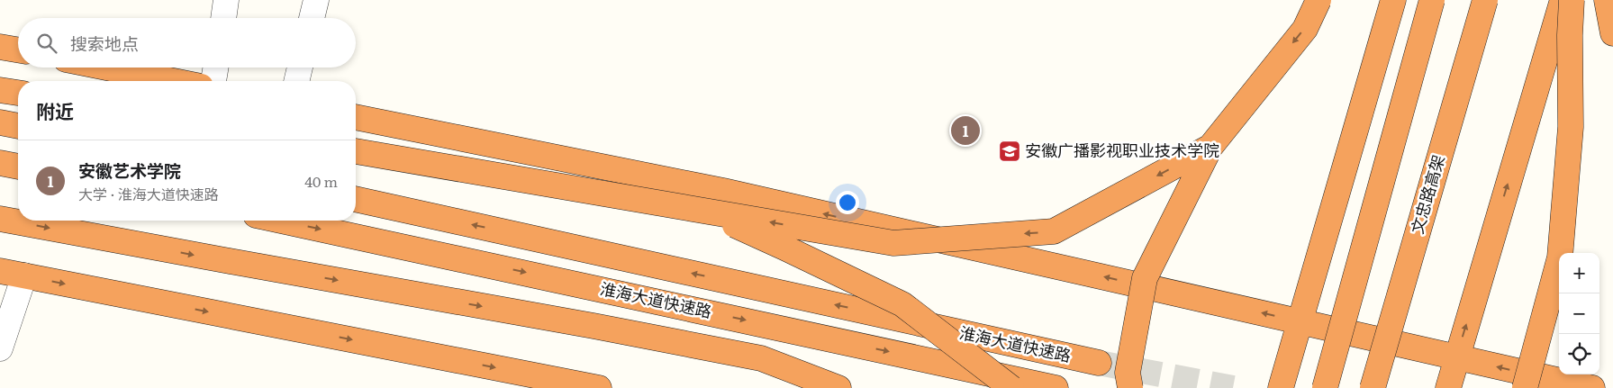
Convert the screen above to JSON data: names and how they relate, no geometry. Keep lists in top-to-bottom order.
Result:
{
  "streets": {
    "highway": ["文忠路高架", "淮海大道快速路"]
  },
  "places": {
    "school or university": ["安徽广播影视职业技术学院"]
  },
  "page": {
    "search": "搜索地点",
    "heading": "附近",
    "pins": "1",
    "list": [
      {
        "mark": "1",
        "name": "安徽艺术学院",
        "note": "大学 · 淮海大道快速路",
        "value": "40 m"
      }
    ],
    "map_buttons": ["+", "−"]
  }
}
